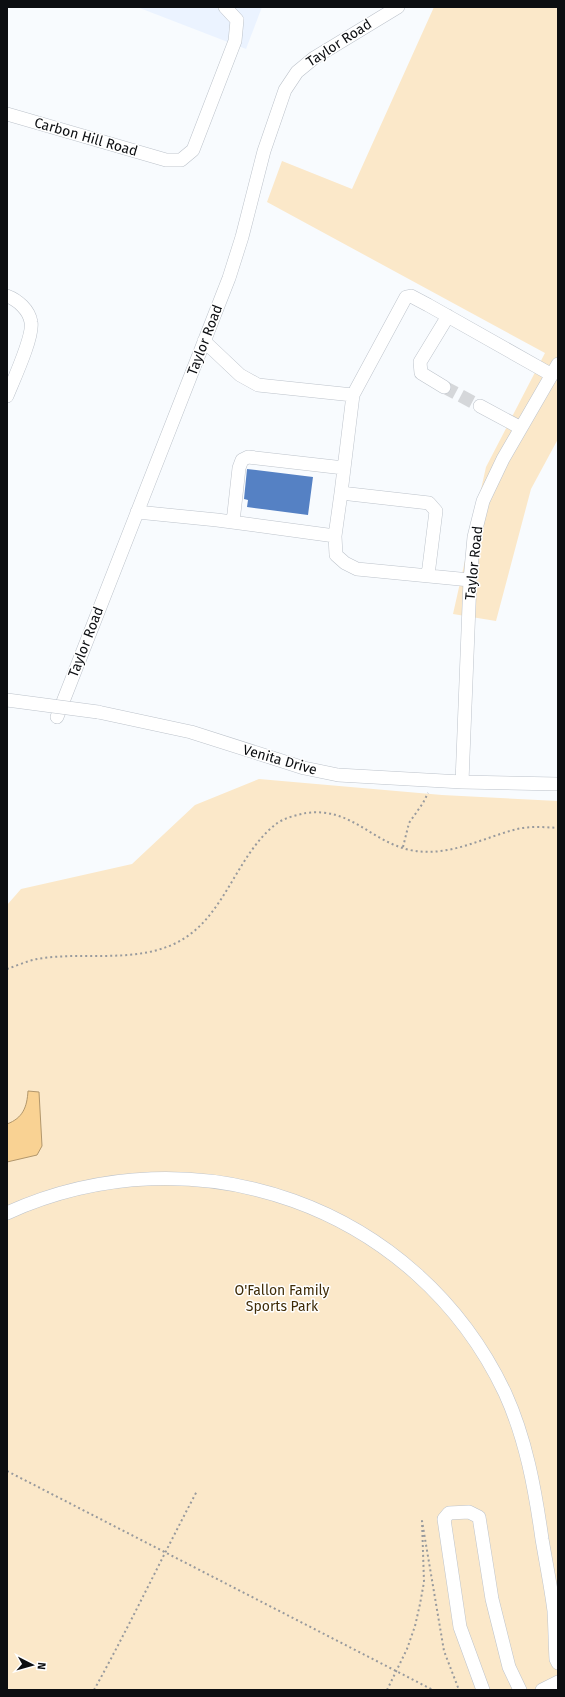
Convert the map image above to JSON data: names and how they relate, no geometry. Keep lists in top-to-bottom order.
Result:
{
  "streets": {
    "street": ["Taylor Road", "Carbon Hill Road", "Venita Drive"]
  },
  "crossings": [
    ["Taylor Road", "Venita Drive"]
  ],
  "parks": ["O'Fallon Family Sports Park"],
  "north": "right"
}
